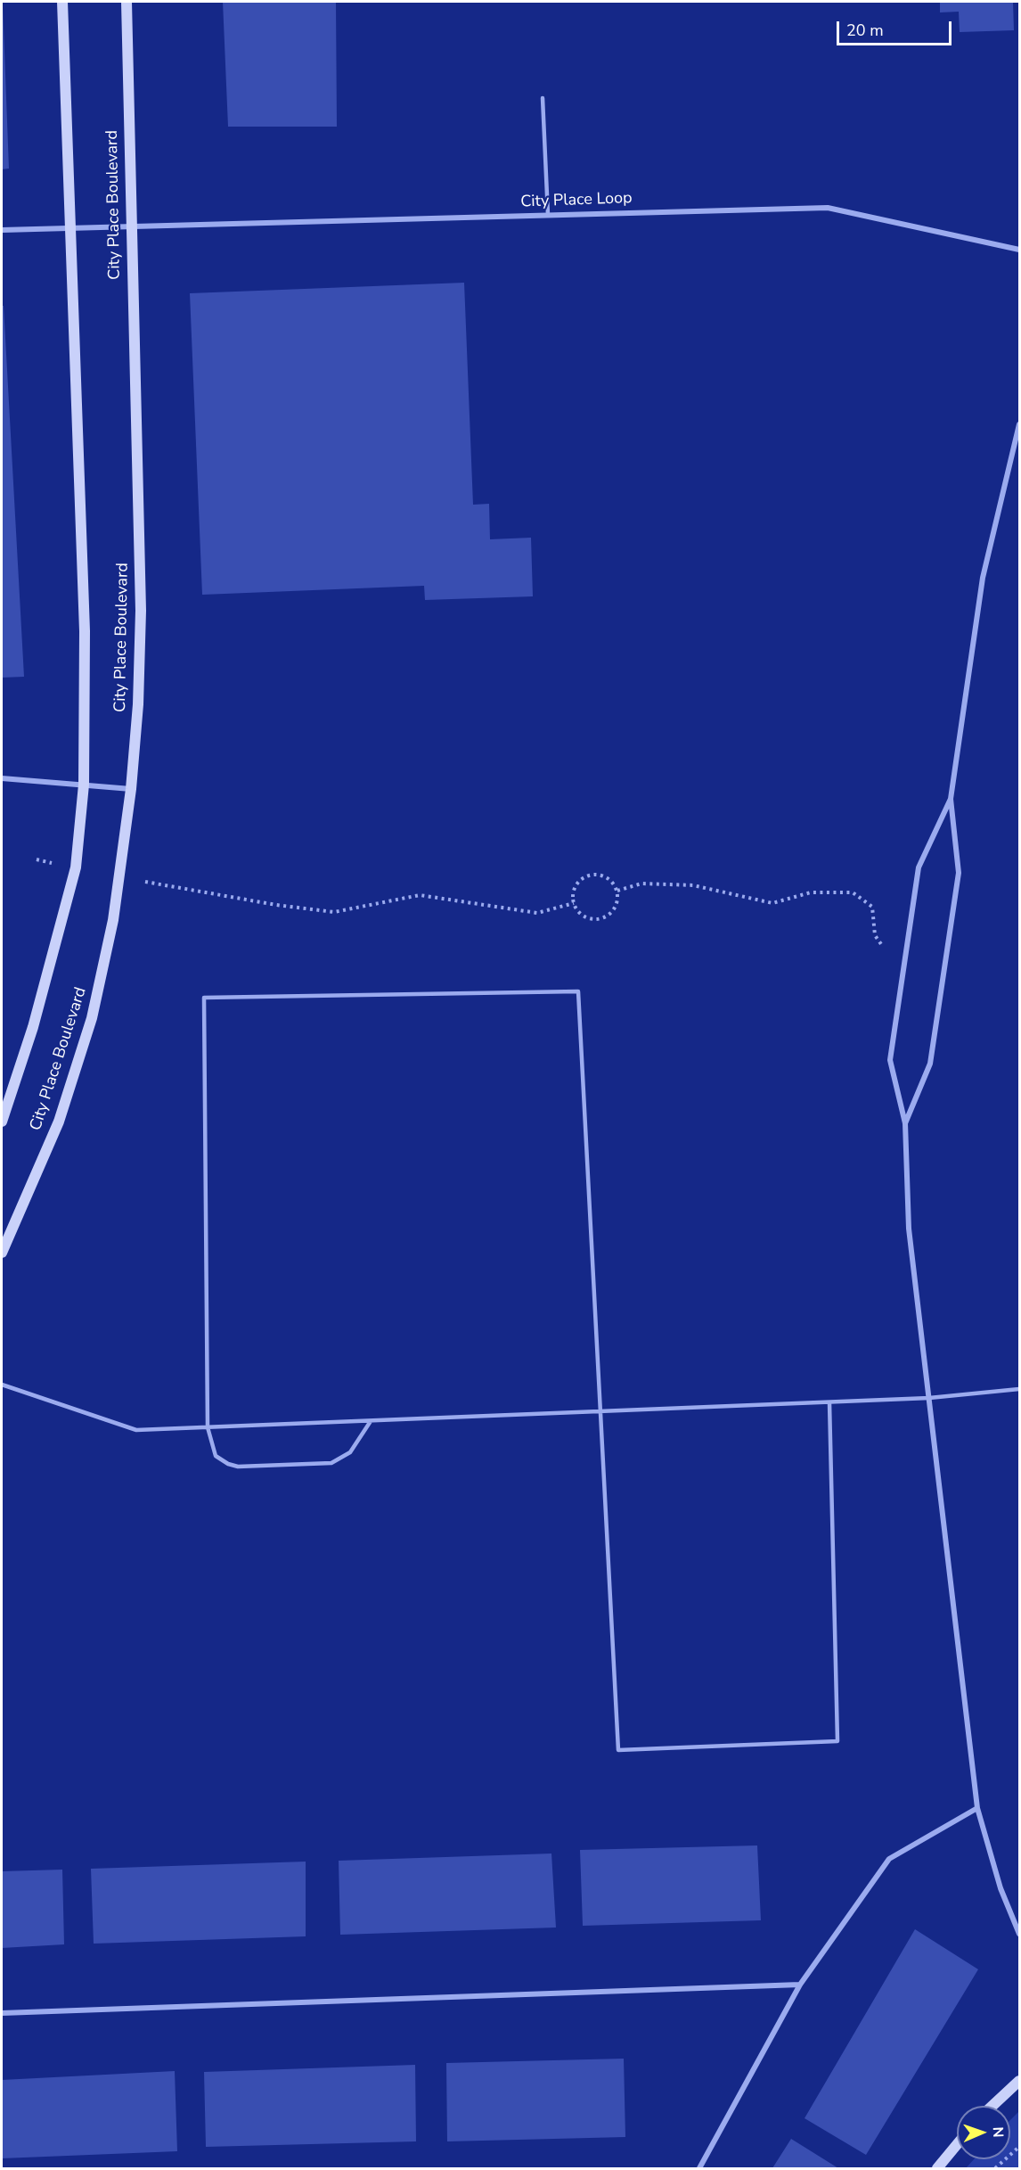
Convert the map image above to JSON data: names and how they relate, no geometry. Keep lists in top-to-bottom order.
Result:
{
  "streets": {
    "street": ["City Place Loop", "City Place Boulevard"]
  },
  "crossings": [
    ["City Place Loop", "City Place Boulevard"]
  ],
  "scale_bar": "20 m",
  "north": "right"
}
